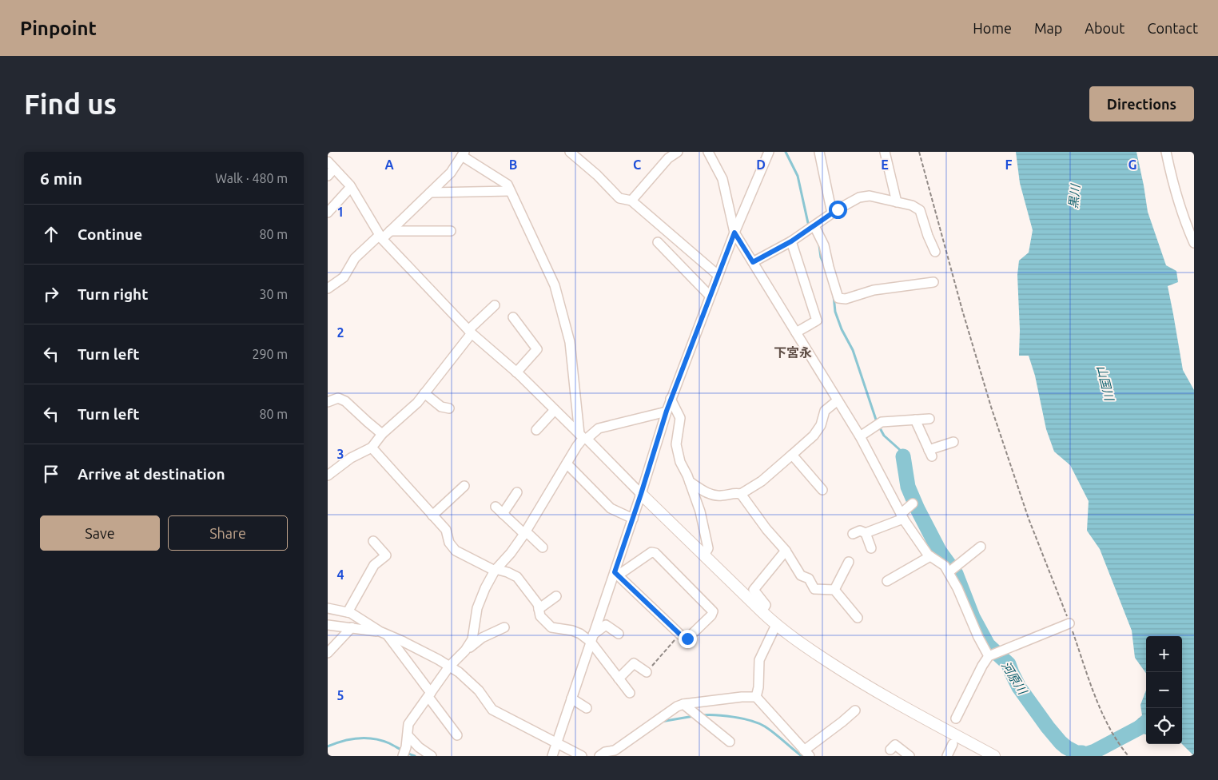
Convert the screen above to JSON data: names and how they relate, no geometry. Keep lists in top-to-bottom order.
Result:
{
  "districts": ["下宮永"],
  "water": ["黒川", "山国川", "河原川"],
  "page": {
    "header": "Pinpoint",
    "nav": [
      "Home",
      "Map",
      "About",
      "Contact"
    ],
    "buttons": [
      "Directions",
      ["Save", "Share"]
    ],
    "title": "Find us",
    "heading": ["6 min", "Walk · 480 m"],
    "list": [
      ["Continue", "80 m"],
      ["Turn right", "30 m"],
      ["Turn left", "290 m"],
      ["Turn left", "80 m"],
      "Arrive at destination"
    ],
    "map_buttons": ["+", "−"]
  },
  "grid": {
    "columns": [
      "A",
      "B",
      "C",
      "D",
      "E",
      "F",
      "G"
    ],
    "rows": [
      "1",
      "2",
      "3",
      "4",
      "5"
    ]
  }
}
